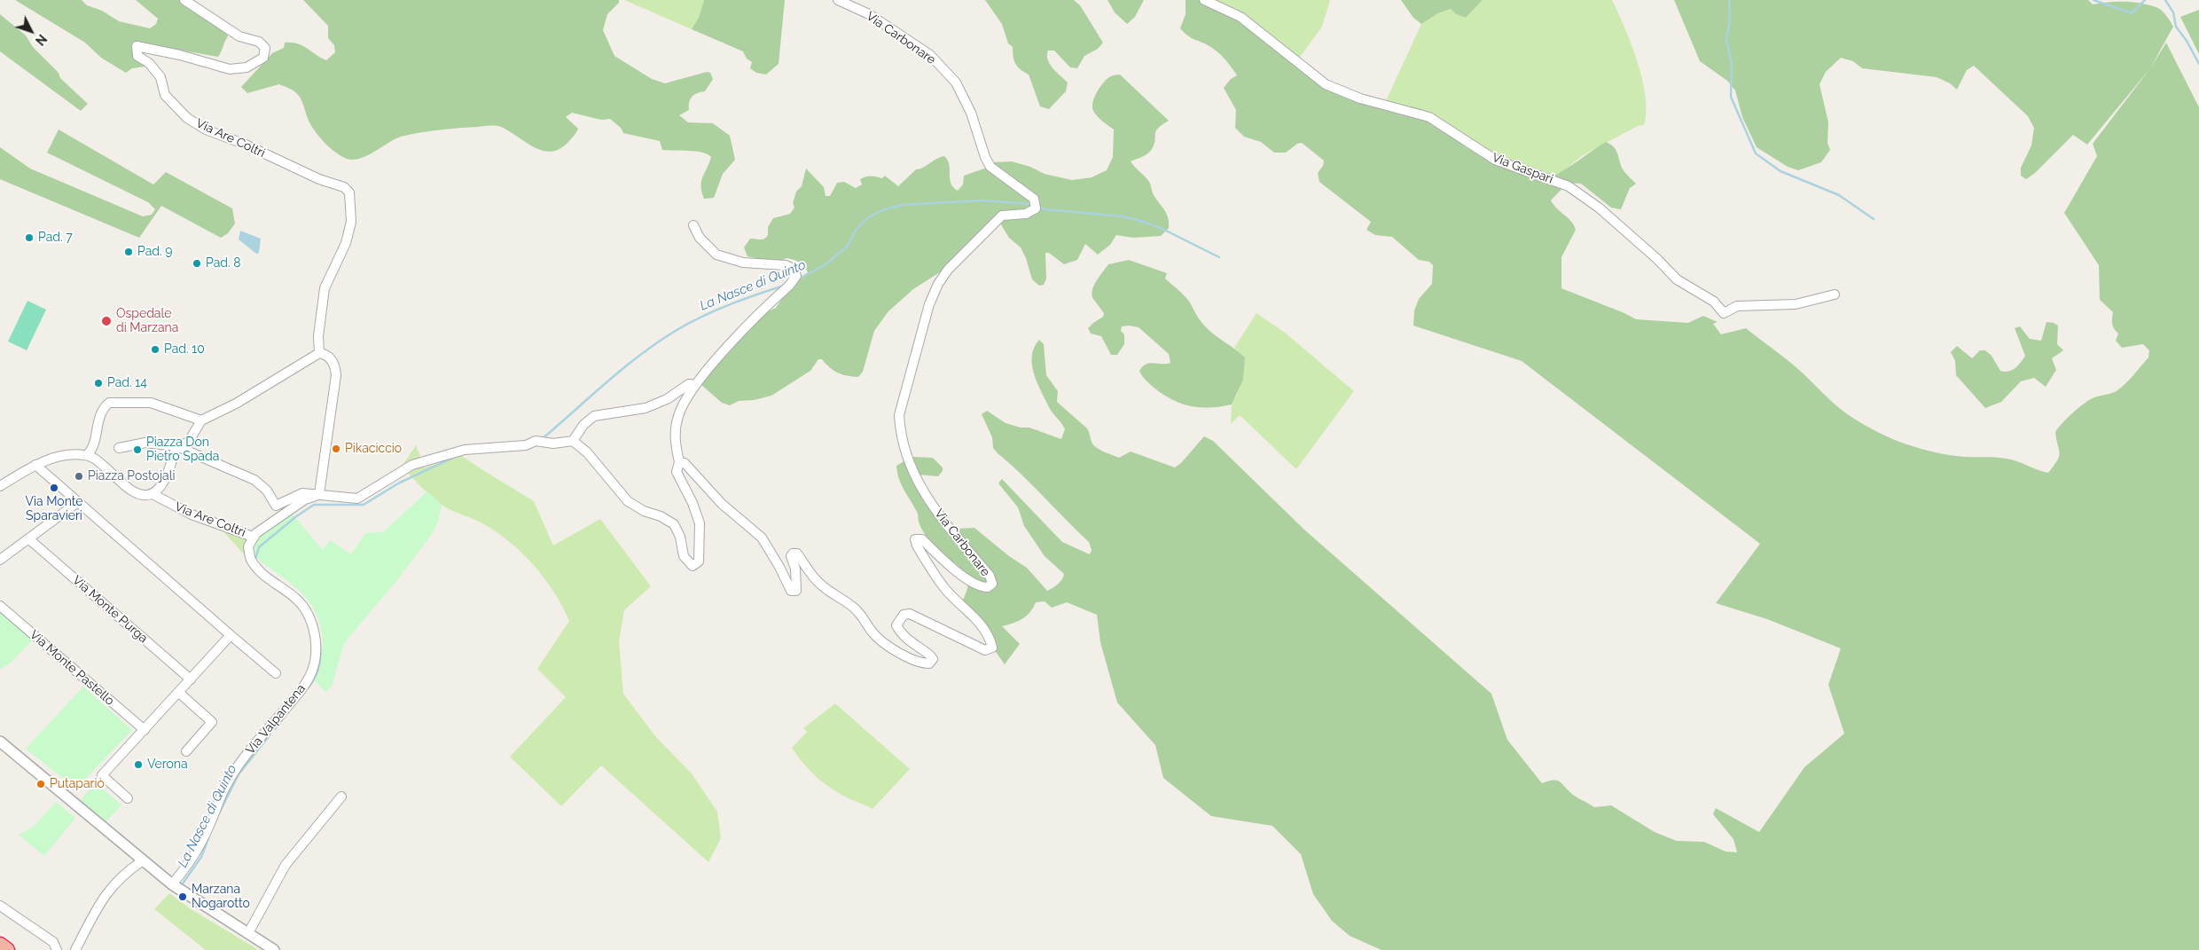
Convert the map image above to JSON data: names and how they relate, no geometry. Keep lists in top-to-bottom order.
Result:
{
  "streets": {
    "street": [
      "Via Carbonare",
      "Via Are Coltri",
      "Via Gaspari",
      "Via Monte Purga",
      "Via Monte Pastello",
      "Via Valpantena"
    ]
  },
  "crossings": [
    ["Via Are Coltri", "Via Valpantena"]
  ],
  "water": ["La Nasce di Quinto"],
  "places": [
    "Pad. 7",
    "Pad. 9",
    "Pad. 8",
    "Ospedale di Marzana",
    "Pad. 10",
    "Pad. 14",
    "Pikaciccio",
    "Piazza Don Pietro Spada",
    "Piazza Postojali",
    "Via Monte Sparavieri",
    "Verona",
    "Putapariò",
    "Marzana Nogarotto"
  ],
  "north": "bottom right"
}
